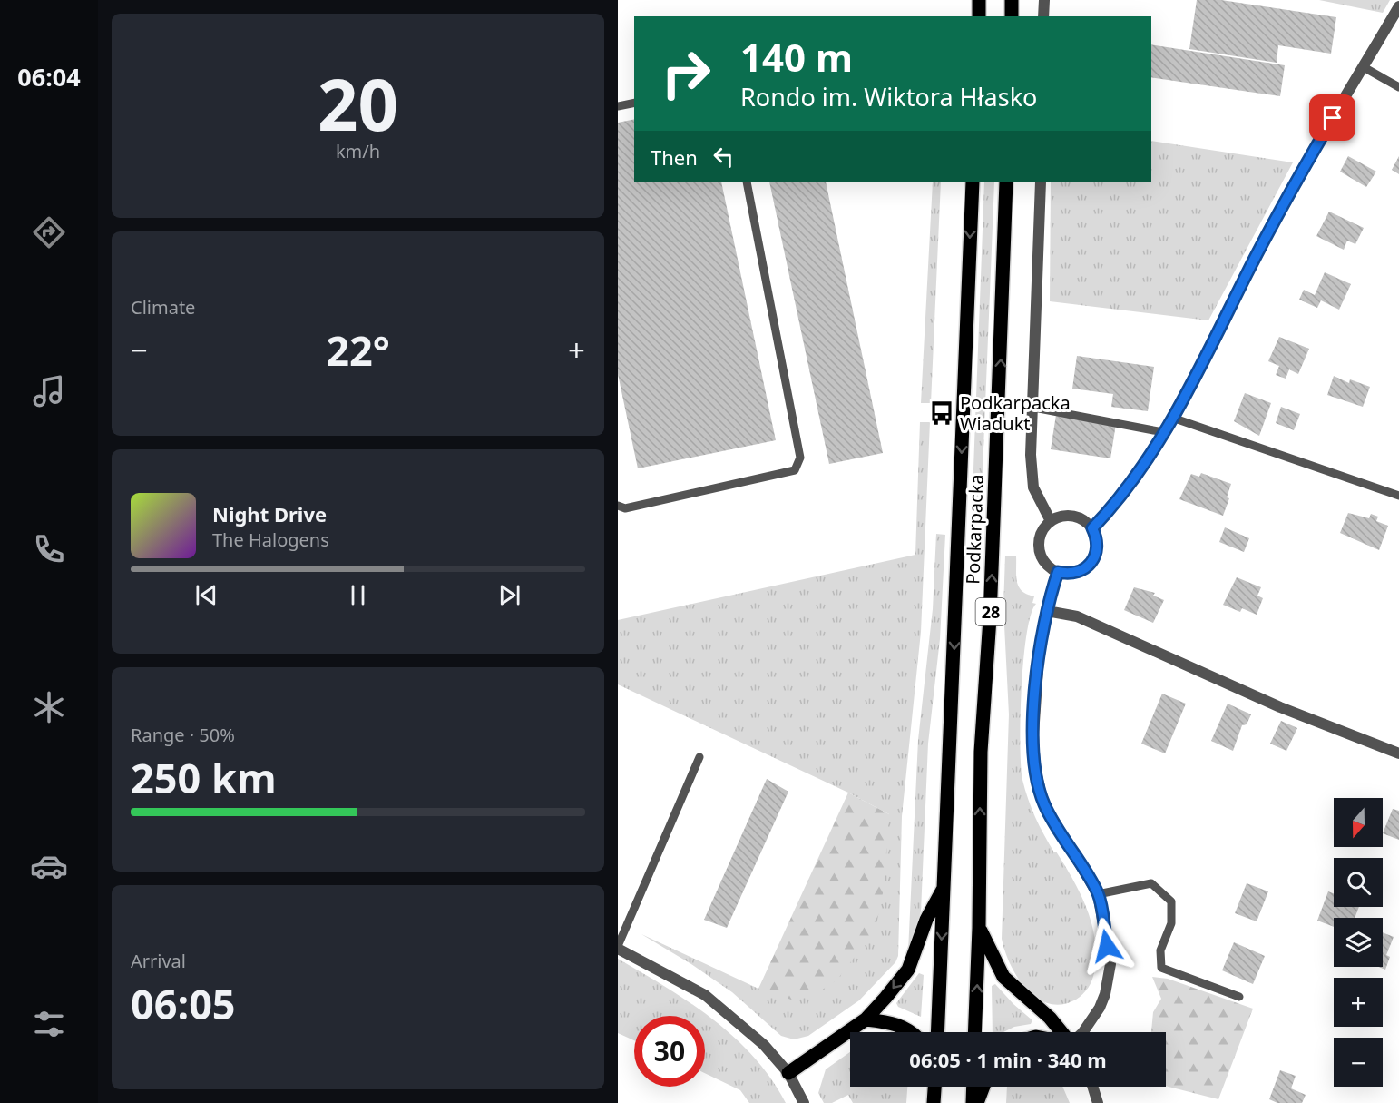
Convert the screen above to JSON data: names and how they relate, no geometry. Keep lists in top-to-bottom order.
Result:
{
  "streets": {
    "main road": ["Podkarpacka", "28"]
  },
  "places": {
    "bus stop": ["Podkarpacka Wiadukt"]
  },
  "north": "bottom",
  "page": {
    "tabs": "06:04",
    "tile": [
      ["20", "km/h"],
      "Climate",
      ["Range · 50%", "250 km"],
      ["Arrival", "06:05"]
    ],
    "turn": ["140 m", "Rondo im. Wiktora Hłasko"],
    "then": "Then",
    "heat": ["−", "22°", "+"],
    "song": ["Night Drive", "The Halogens"],
    "map_buttons": ["+", "−"],
    "limit": "30",
    "trip": "06:05 · 1 min · 340 m"
  }
}
